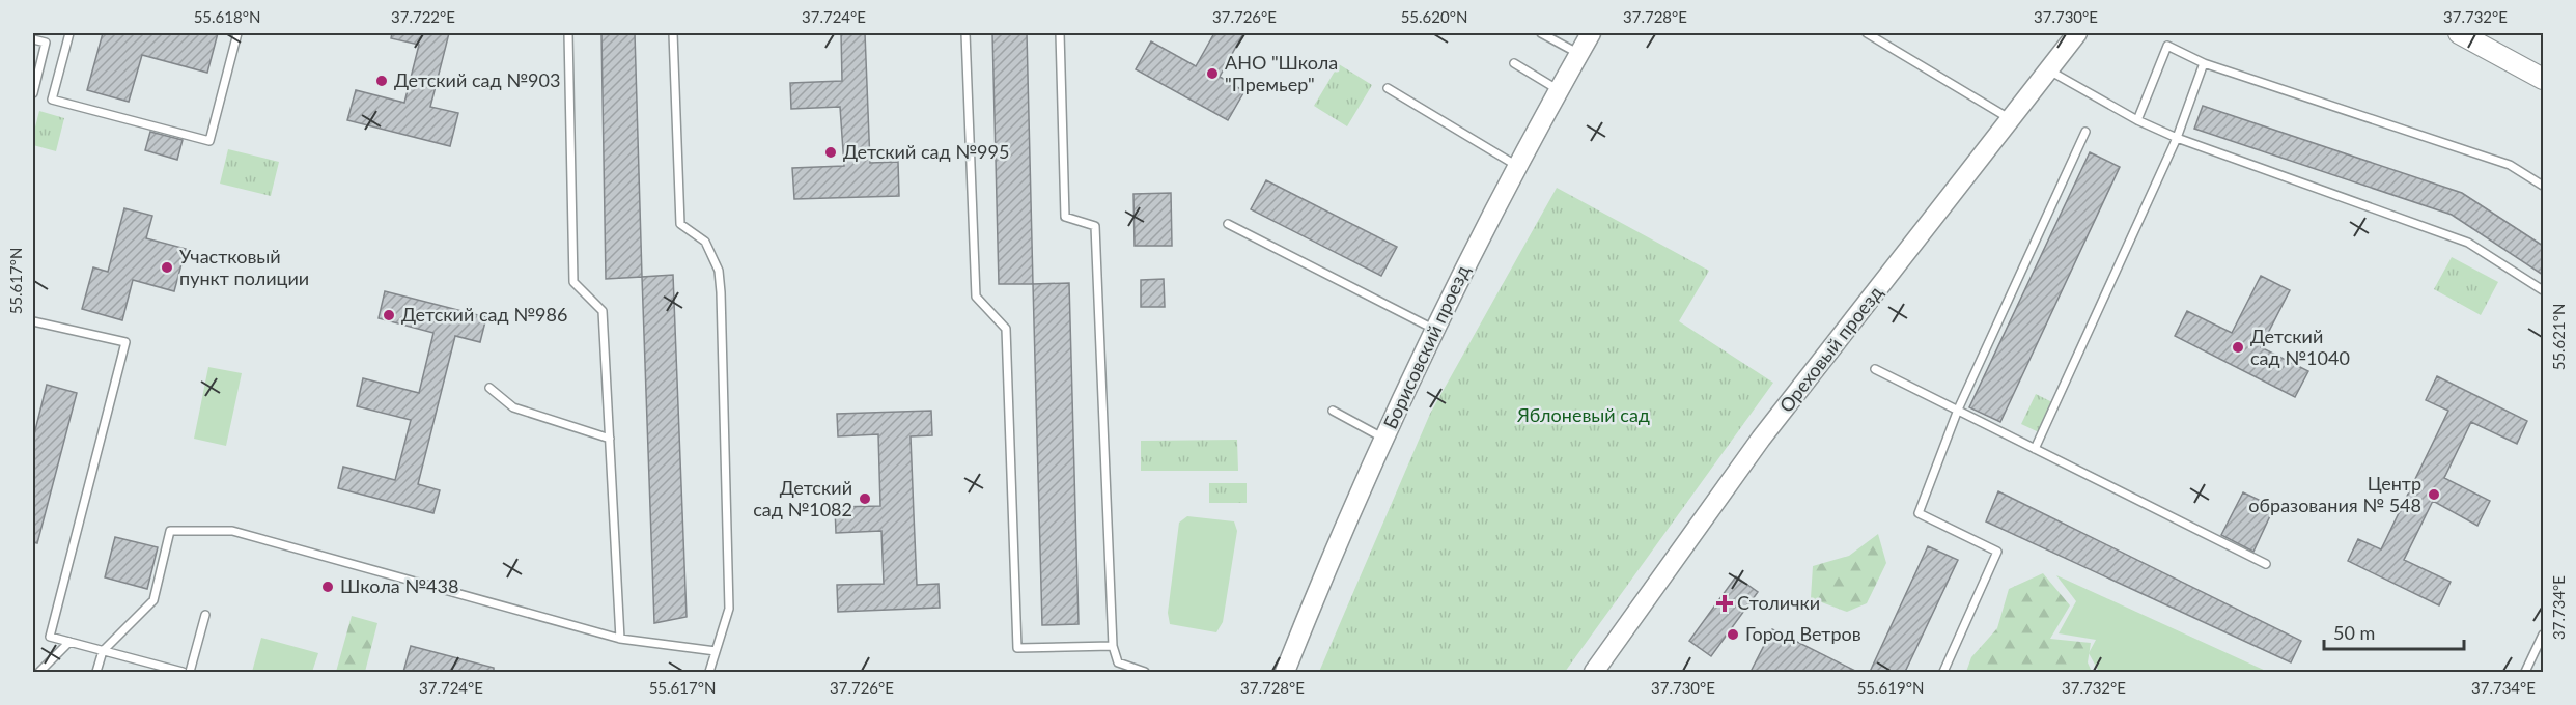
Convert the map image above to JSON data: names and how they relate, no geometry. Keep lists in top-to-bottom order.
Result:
{
  "streets": {
    "street": ["Борисовский проезд", "Ореховый проезд"]
  },
  "parks": ["Яблоневый сад"],
  "places": {
    "other": [
      "АНО \"Школа \"Премьер\"",
      "Детский сад №903",
      "Детский сад №995",
      "Участковый пункт полиции",
      "Детский сад №986",
      "Детский сад №1040",
      "Центр образования № 548",
      "Детский сад №1082",
      "Школа №438",
      "Город Ветров"
    ],
    "health": ["Столички"]
  },
  "scale_bar": "50 m",
  "coordinates": [
    "55.618°N",
    "37.722°E",
    "37.724°E",
    "37.726°E",
    "55.620°N",
    "37.728°E",
    "37.730°E",
    "37.732°E",
    "55.617°N",
    "55.621°N",
    "37.734°E",
    "55.619°N"
  ]
}
